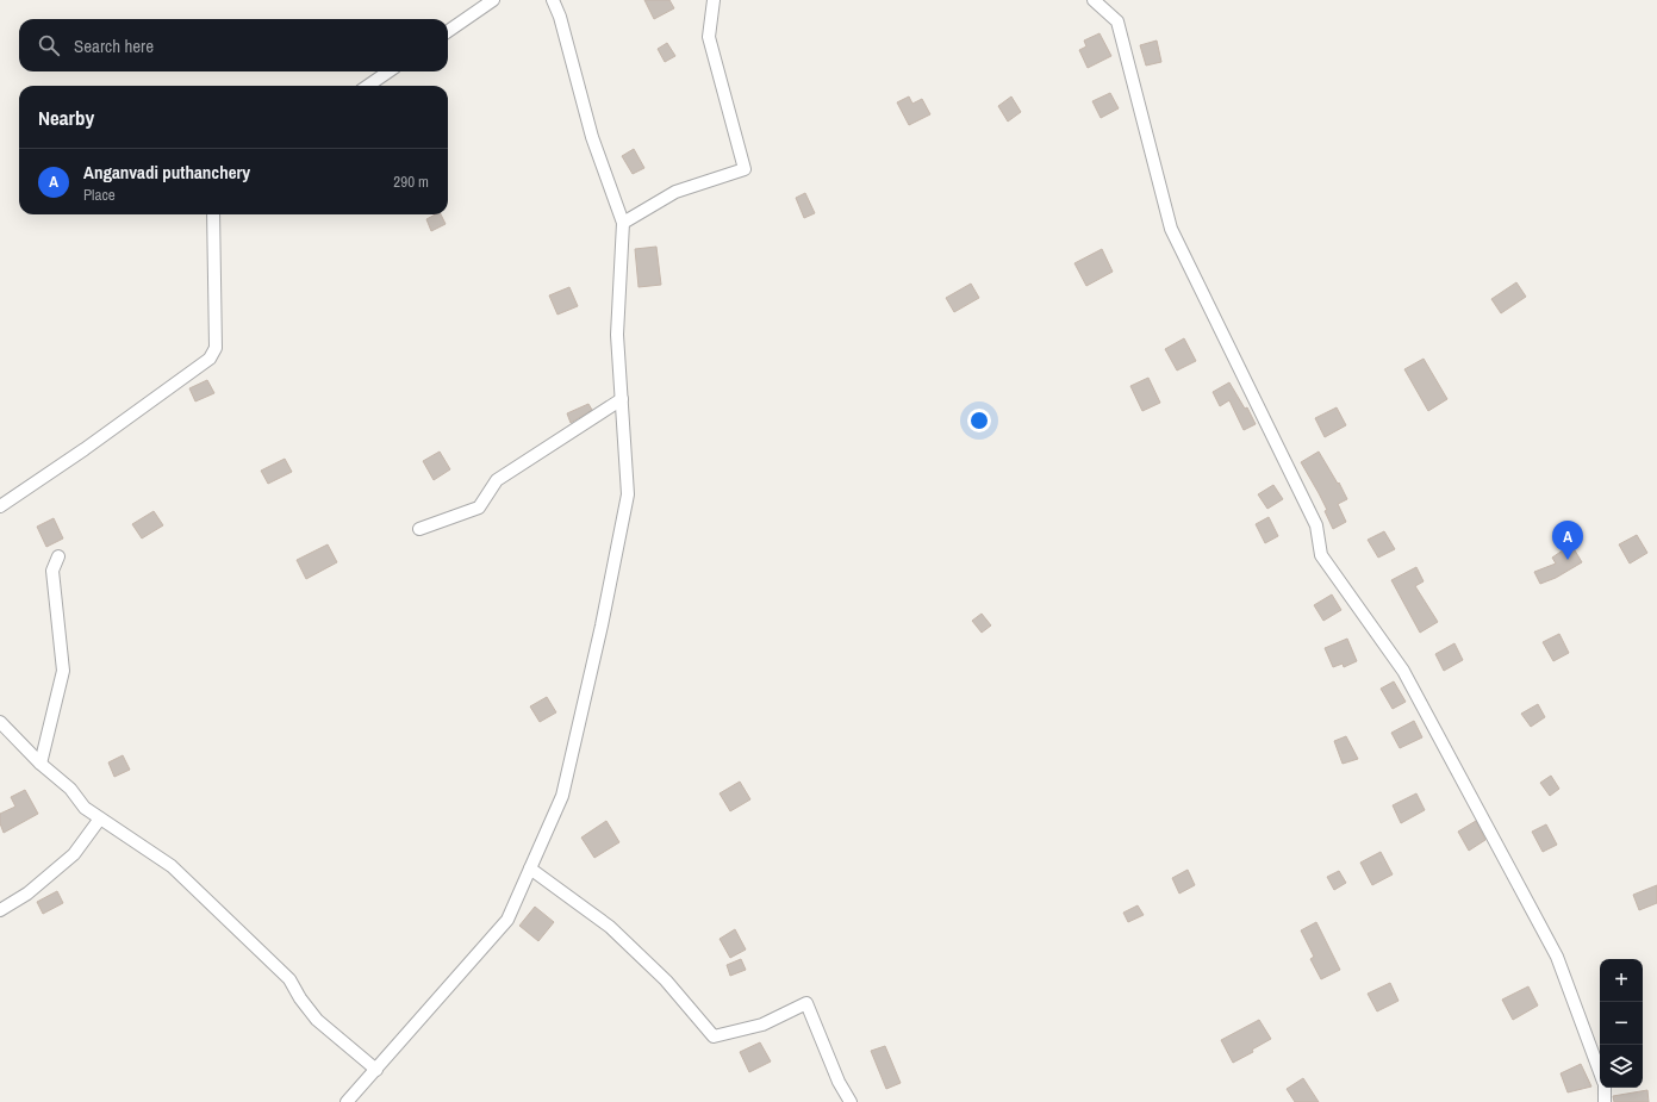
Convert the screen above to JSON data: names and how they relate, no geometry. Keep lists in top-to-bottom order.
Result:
{
  "page": {
    "search": "Search here",
    "heading": "Nearby",
    "list": [
      {
        "mark": "A",
        "name": "Anganvadi puthanchery",
        "note": "Place",
        "value": "290 m"
      }
    ],
    "pins": "A",
    "map_buttons": ["+", "−"]
  }
}
